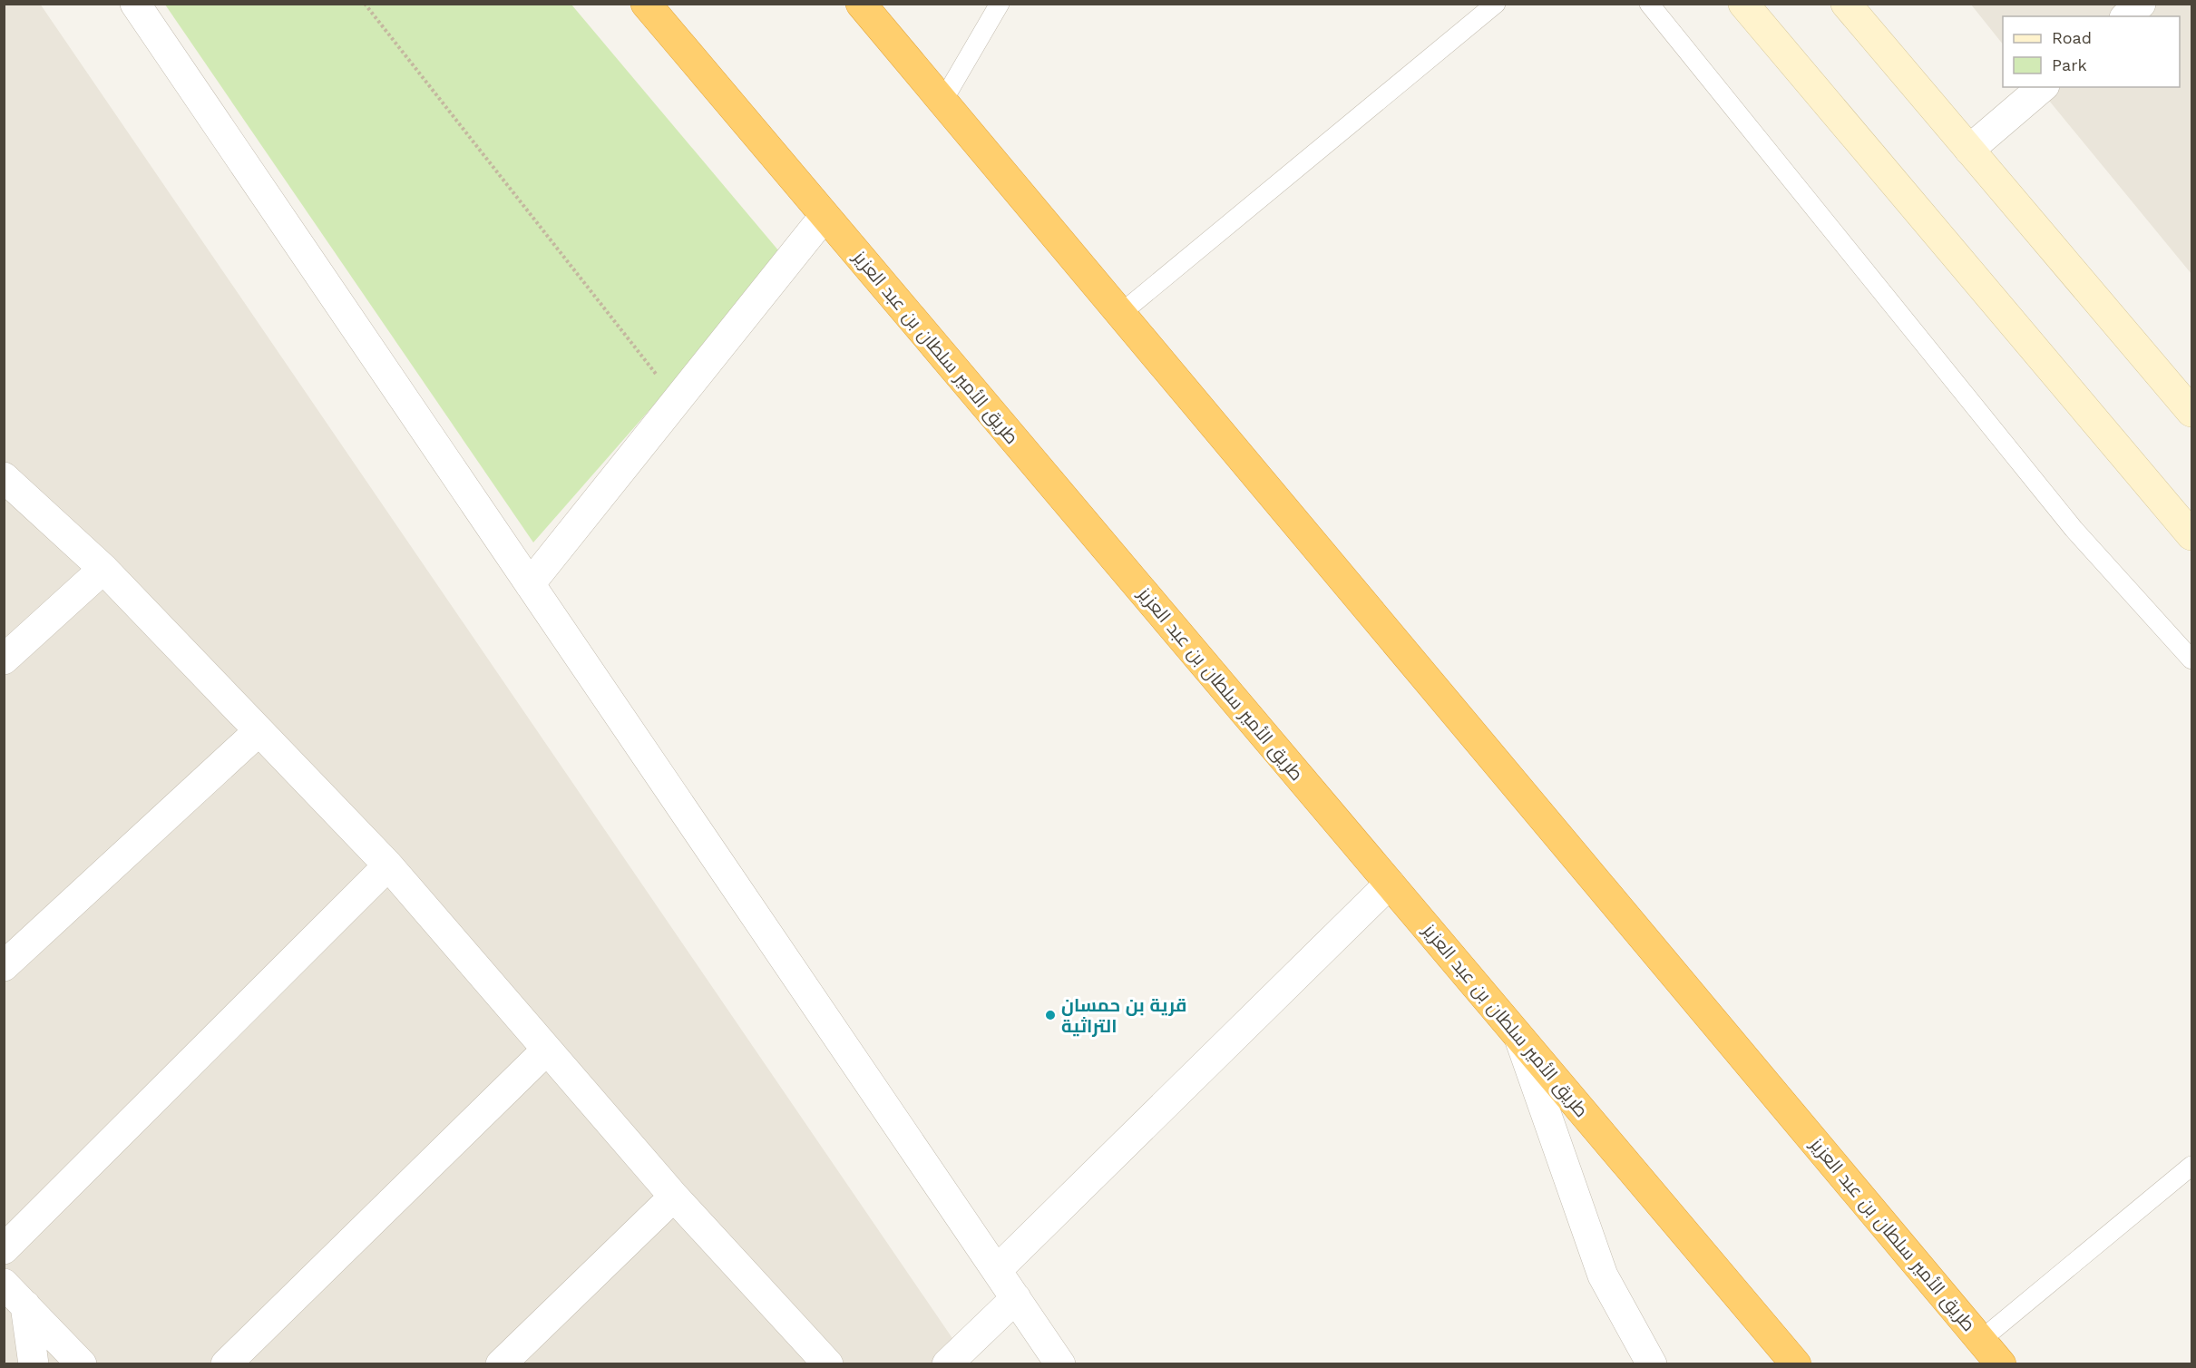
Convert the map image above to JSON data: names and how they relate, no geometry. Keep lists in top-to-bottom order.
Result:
{
  "streets": {
    "highway": ["طريق الأمير سلطان بن عبد العزيز"]
  },
  "places": ["قرية بن حمسان التراثية"],
  "legend": ["Road", "Park"]
}
